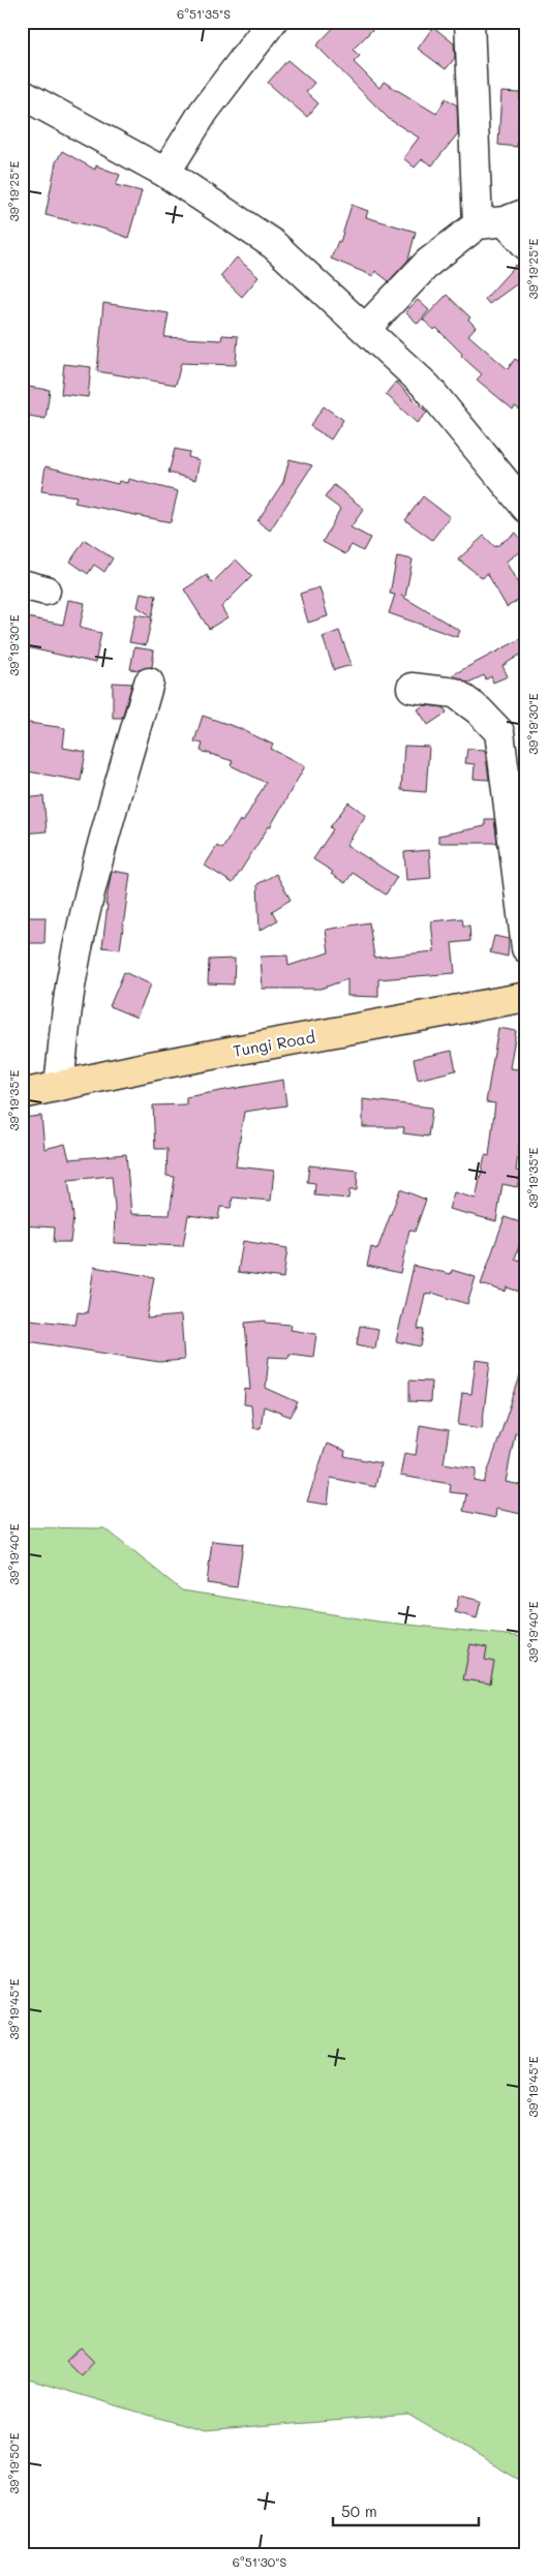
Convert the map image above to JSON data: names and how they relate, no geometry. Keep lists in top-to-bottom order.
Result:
{
  "streets": {
    "main road": ["Tungi Road"]
  },
  "scale_bar": "50 m",
  "coordinates": [
    "6°51'35\"S",
    "39°19'25\"E",
    "39°19'30\"E",
    "39°19'35\"E",
    "39°19'40\"E",
    "39°19'45\"E",
    "39°19'50\"E",
    "6°51'30\"S"
  ]
}
